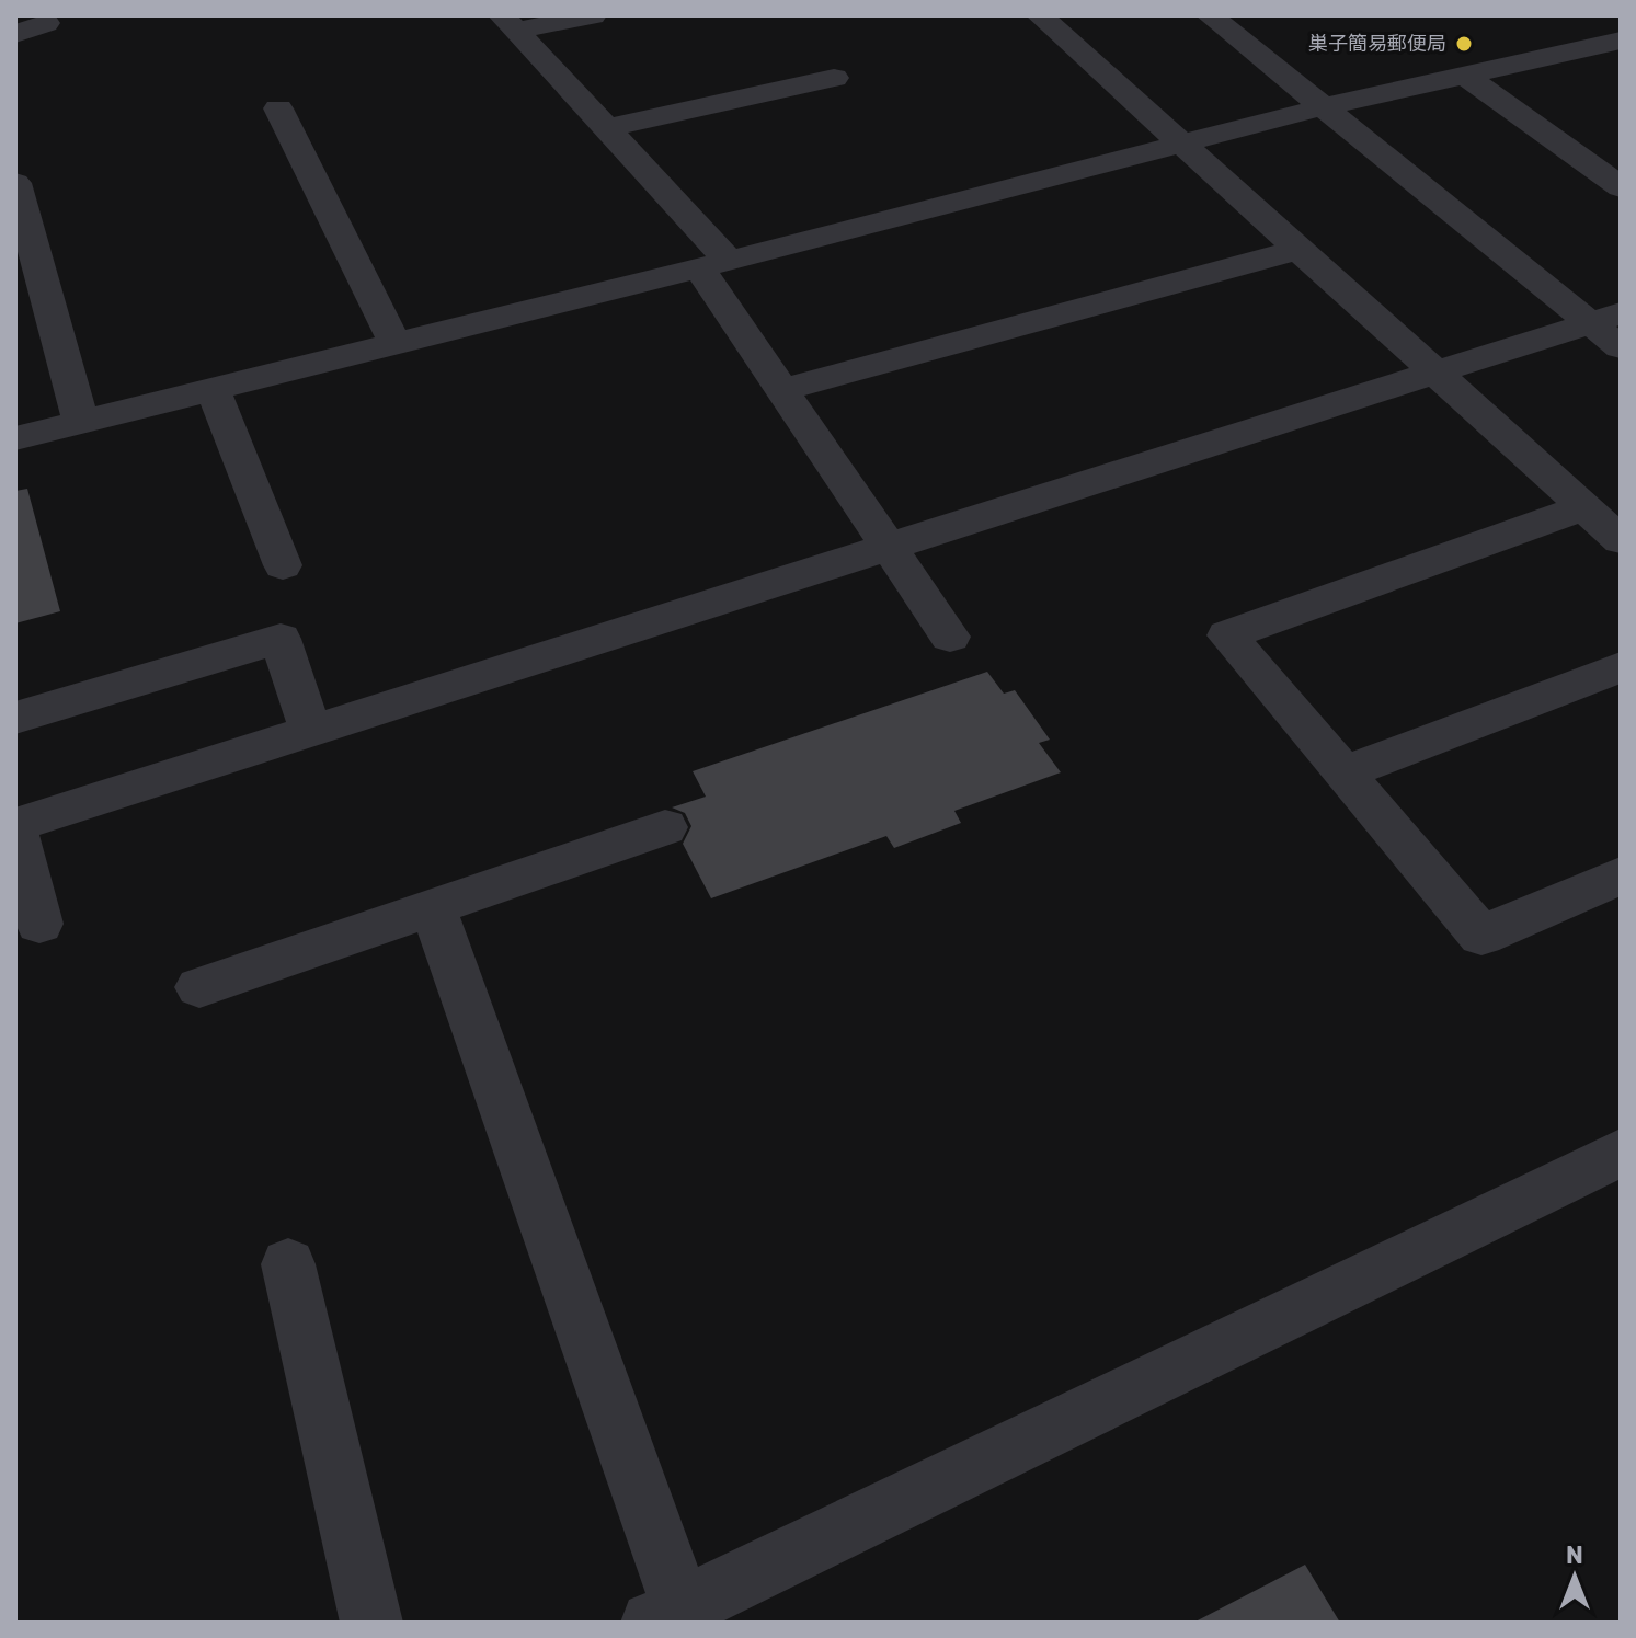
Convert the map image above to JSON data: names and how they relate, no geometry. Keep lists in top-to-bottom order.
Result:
{
  "places": ["巣子簡易郵便局"],
  "north": "top"
}
